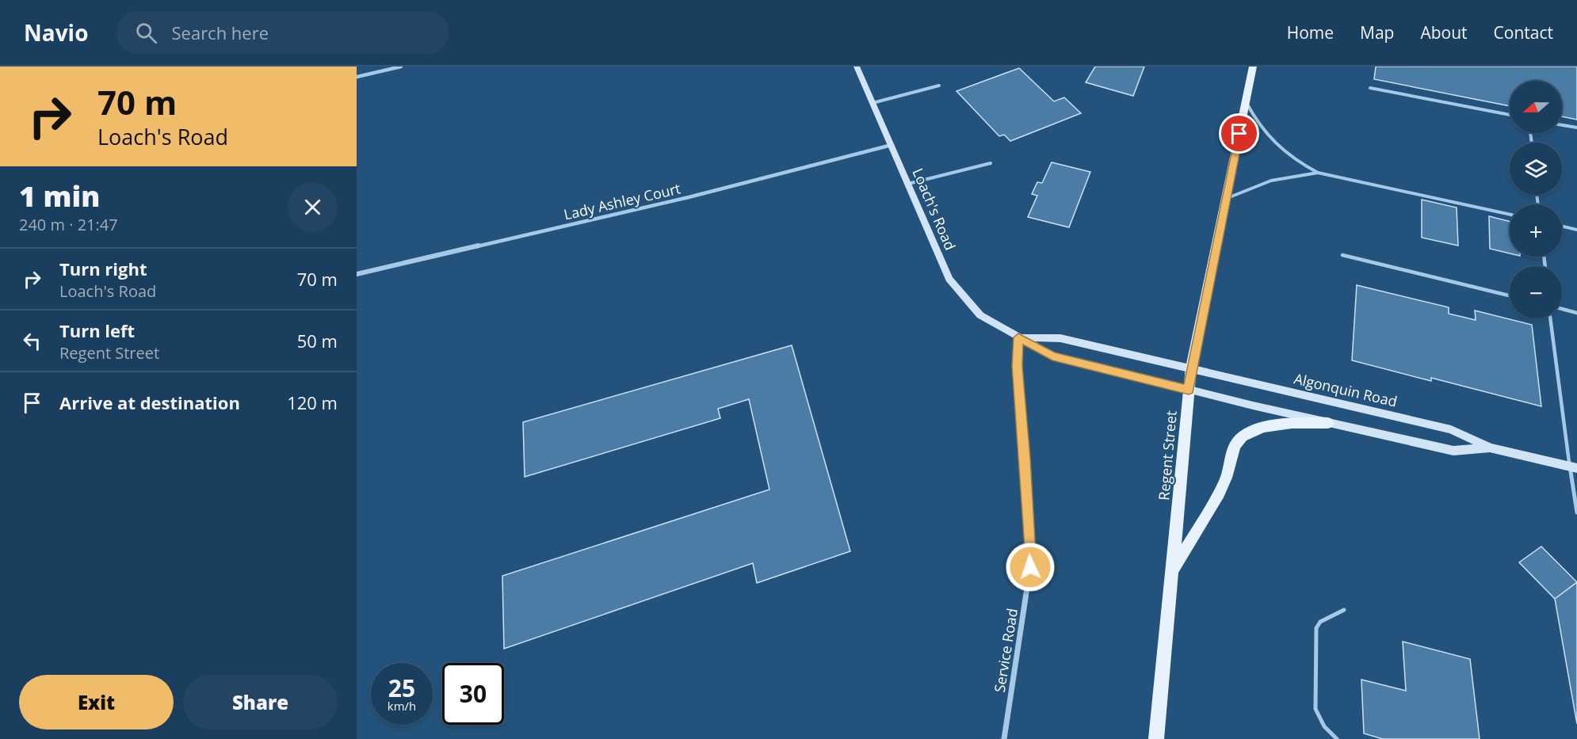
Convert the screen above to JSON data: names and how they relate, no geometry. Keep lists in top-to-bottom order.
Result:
{
  "streets": {
    "main road": ["Regent Street"],
    "street": [
      "Lady Ashley Court",
      "Loach's Road",
      "Algonquin Road",
      "Service Road"
    ]
  },
  "crossings": [
    ["Lady Ashley Court", "Loach's Road"],
    ["Loach's Road", "Algonquin Road"],
    ["Loach's Road", "Regent Street"],
    ["Loach's Road", "Service Road"],
    ["Algonquin Road", "Regent Street"]
  ],
  "north": "left",
  "page": {
    "header": "Navio",
    "search": "Search here",
    "nav": [
      "Home",
      "Map",
      "About",
      "Contact"
    ],
    "turn": ["70 m", "Loach's Road"],
    "map_buttons": ["+", "−"],
    "heading": ["1 min", "240 m · 21:47"],
    "list": [
      {
        "name": "Turn right",
        "note": "Loach's Road",
        "value": "70 m"
      },
      {
        "name": "Turn left",
        "note": "Regent Street",
        "value": "50 m"
      },
      {
        "name": "Arrive at destination",
        "value": "120 m"
      }
    ],
    "speed": "25 km/h",
    "limit": "30",
    "buttons": ["Exit", "Share"]
  }
}
